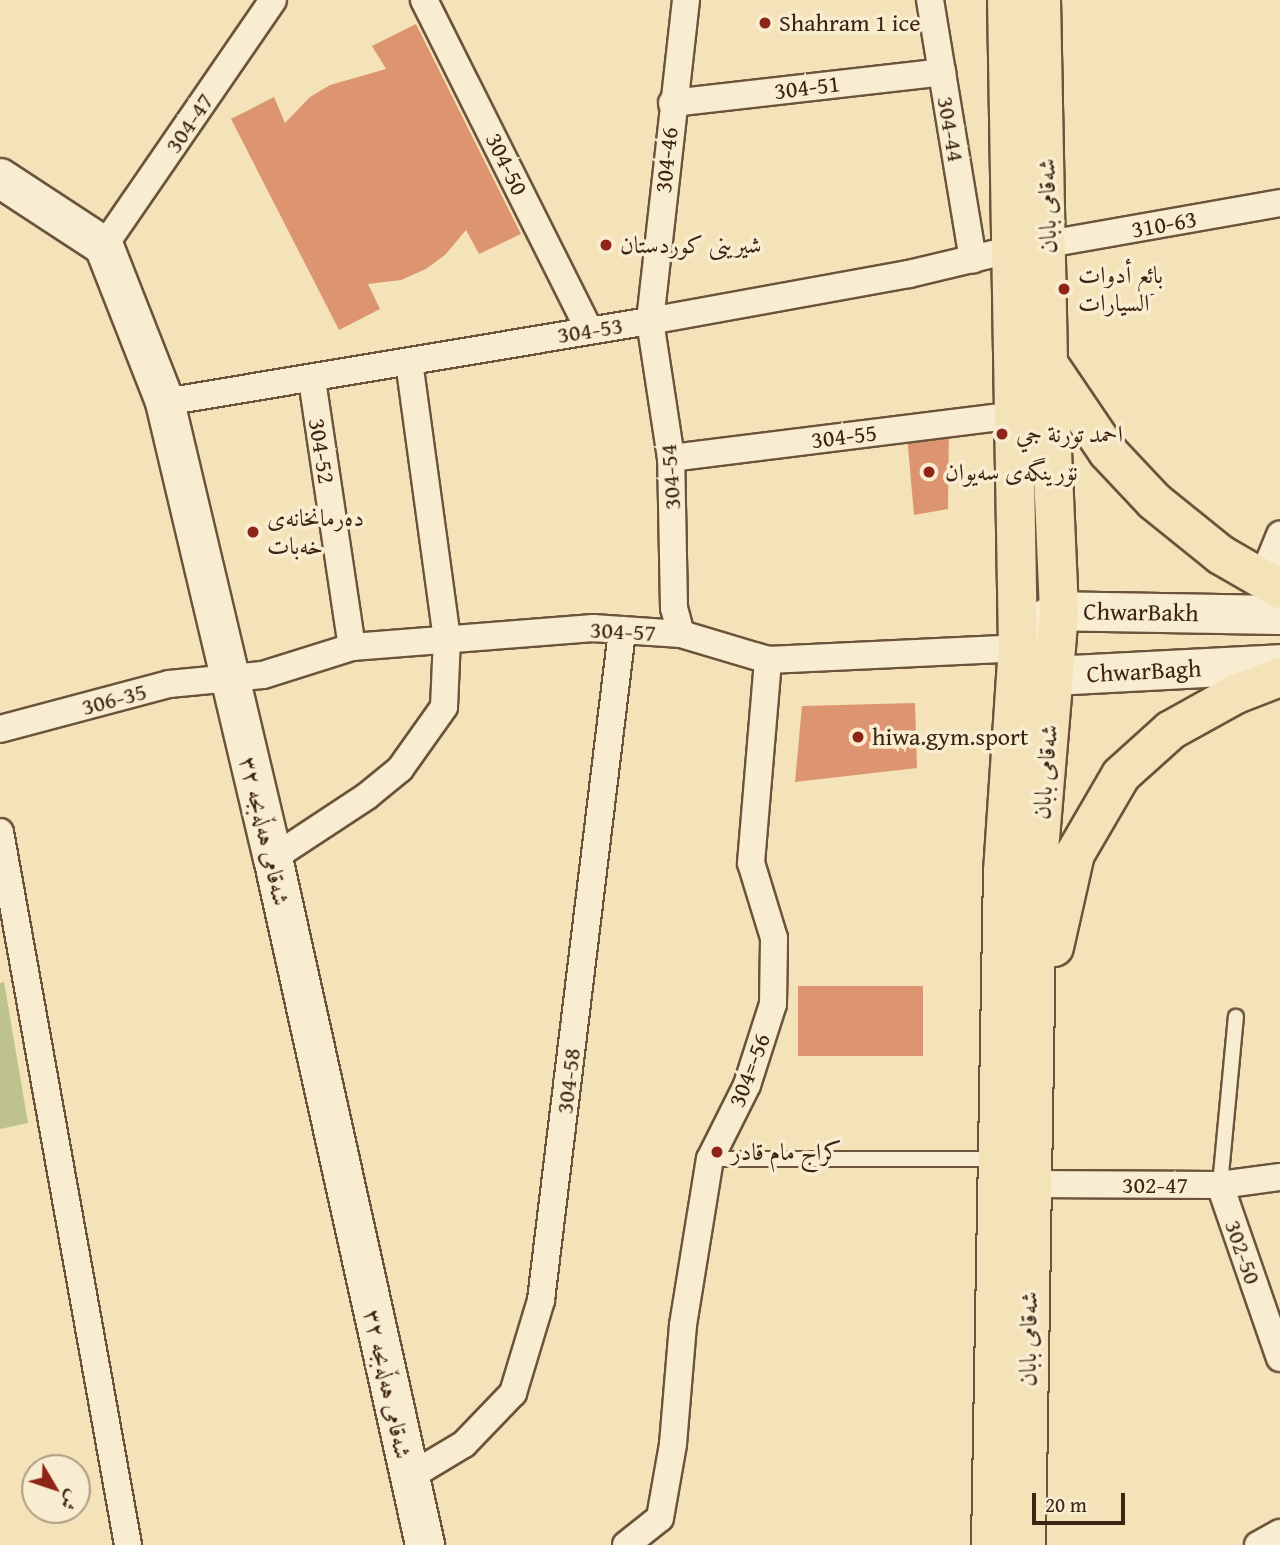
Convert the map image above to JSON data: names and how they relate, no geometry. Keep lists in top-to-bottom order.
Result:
{
  "streets": {
    "main road": ["شەقامی بابان"],
    "street": [
      "304-51",
      "304-47",
      "304-44",
      "304-46",
      "304-50",
      "310-63",
      "304-53",
      "304-55",
      "304-52",
      "304-54",
      "ChwarBakh",
      "304-57",
      "ChwarBagh",
      "306-35",
      "شەقامی هەڵەبجە ٣٢",
      "304=-56",
      "304-58",
      "302-47",
      "302-50"
    ]
  },
  "crossings": [
    ["304-51", "304-44"],
    ["304-51", "304-46"],
    ["304-47", "شەقامی هەڵەبجە ٣٢"],
    ["304-44", "304-53"],
    ["304-46", "304-53"],
    ["304-46", "304-54"],
    ["304-50", "304-53"],
    ["شەقامی بابان", "310-63"],
    ["شەقامی بابان", "304-53"],
    ["شەقامی بابان", "ChwarBakh"],
    ["شەقامی بابان", "ChwarBagh"],
    ["شەقامی بابان", "302-47"],
    ["310-63", "304-53"],
    ["304-53", "304-52"],
    ["304-53", "304-54"],
    ["304-53", "شەقامی هەڵەبجە ٣٢"],
    ["304-55", "304-54"],
    ["304-52", "304-57"],
    ["304-54", "304-57"],
    ["ChwarBakh", "304-57"],
    ["ChwarBakh", "ChwarBagh"],
    ["304-57", "ChwarBagh"],
    ["304-57", "306-35"],
    ["304-57", "شەقامی هەڵەبجە ٣٢"],
    ["304-57", "304=-56"],
    ["304-57", "304-58"],
    ["306-35", "شەقامی هەڵەبجە ٣٢"],
    ["شەقامی هەڵەبجە ٣٢", "304-58"],
    ["302-47", "302-50"]
  ],
  "places": [
    "Shahram 1 ice",
    "شیرینی کوردستان",
    "بائع أدوات السيارات",
    "احمد تورنة جي",
    "نۆرینگەی سەیوان",
    "دەرمانخانەی خەبات",
    "hiwa.gym.sport",
    "کراج مام قادر"
  ],
  "scale_bar": "20 m",
  "north": "bottom right"
}
